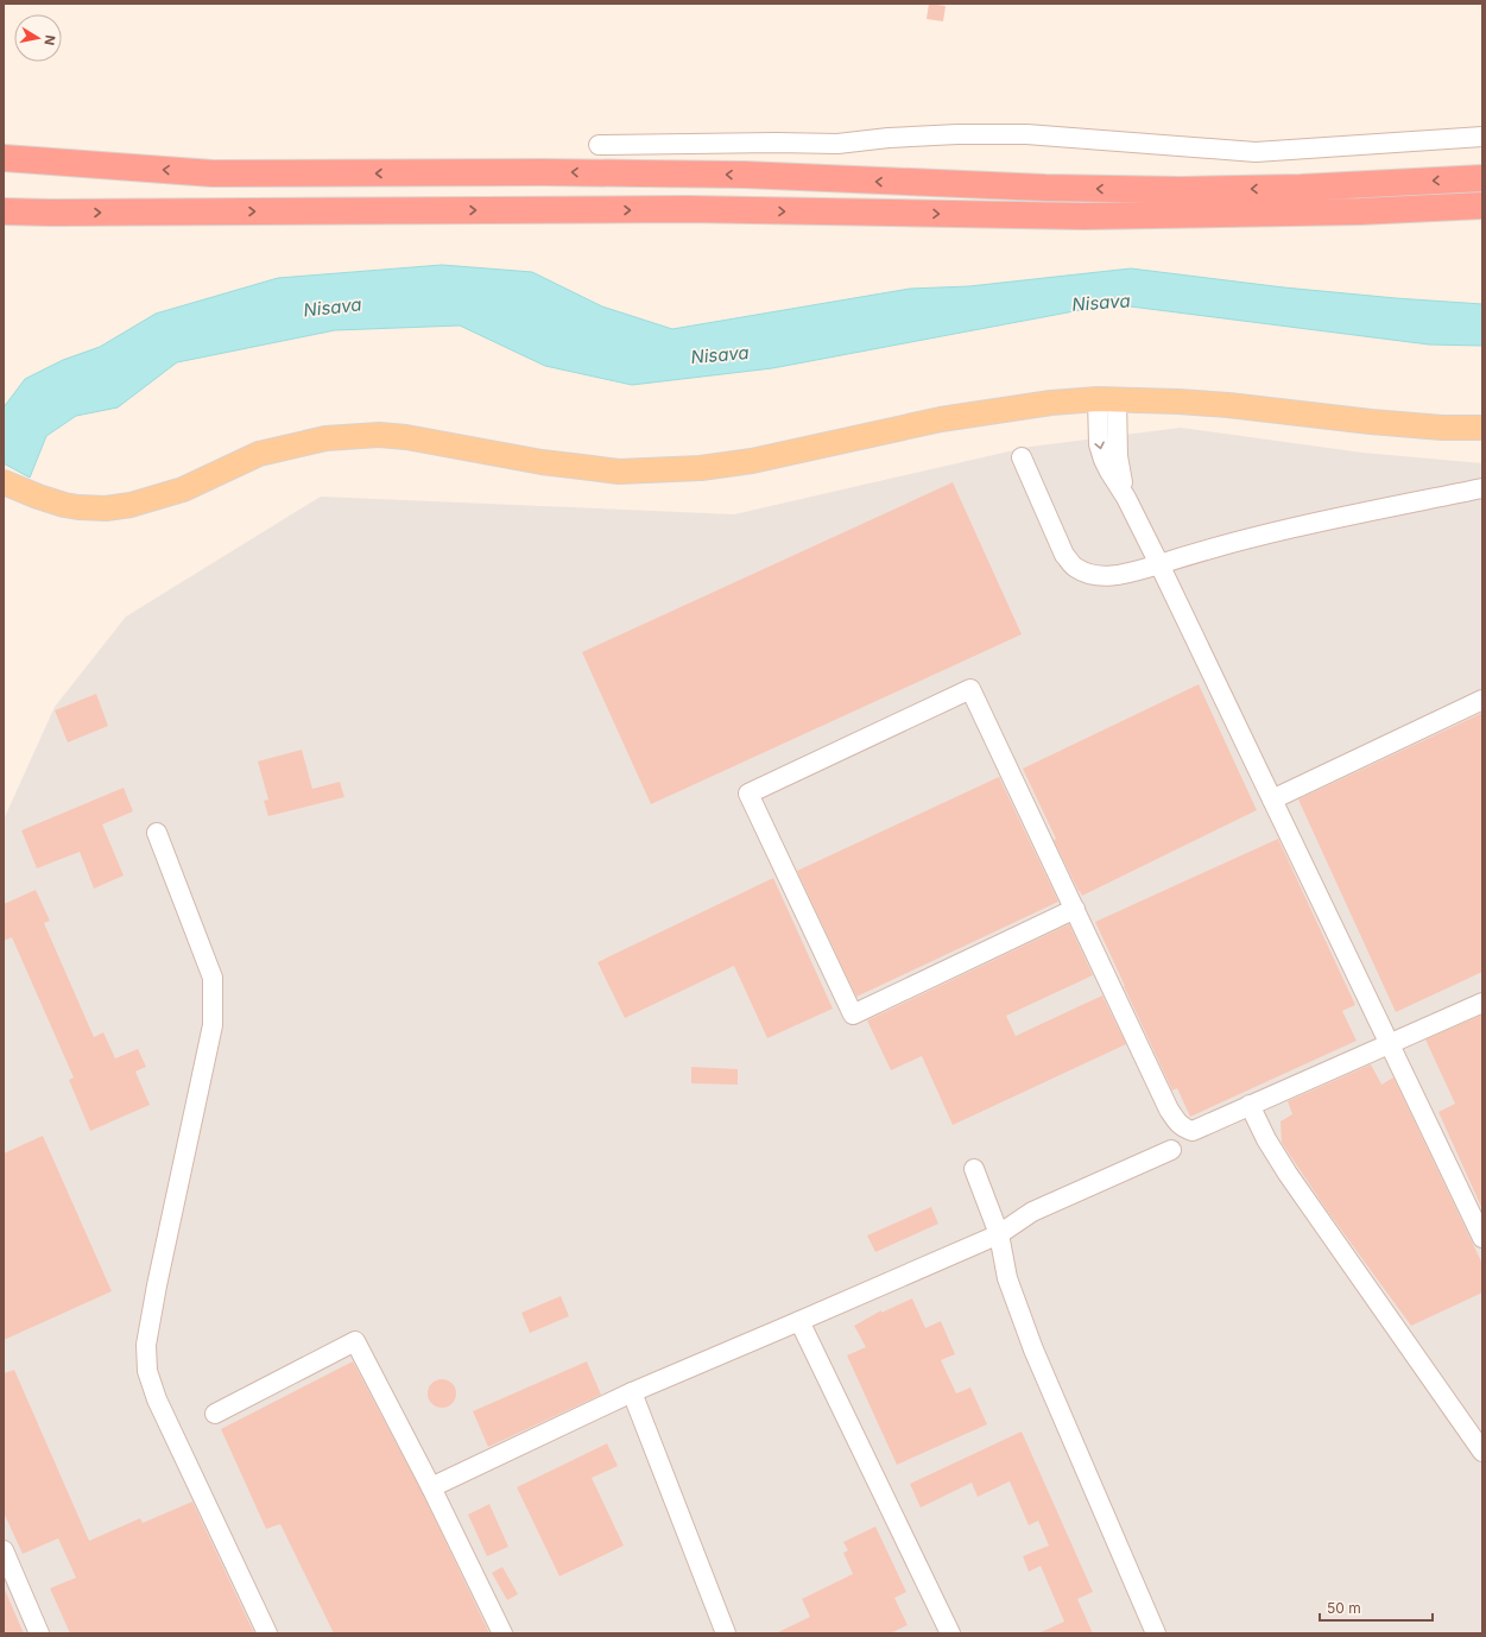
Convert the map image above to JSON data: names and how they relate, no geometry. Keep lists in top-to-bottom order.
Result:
{
  "water": ["Nisava"],
  "scale_bar": "50 m",
  "north": "right"
}
